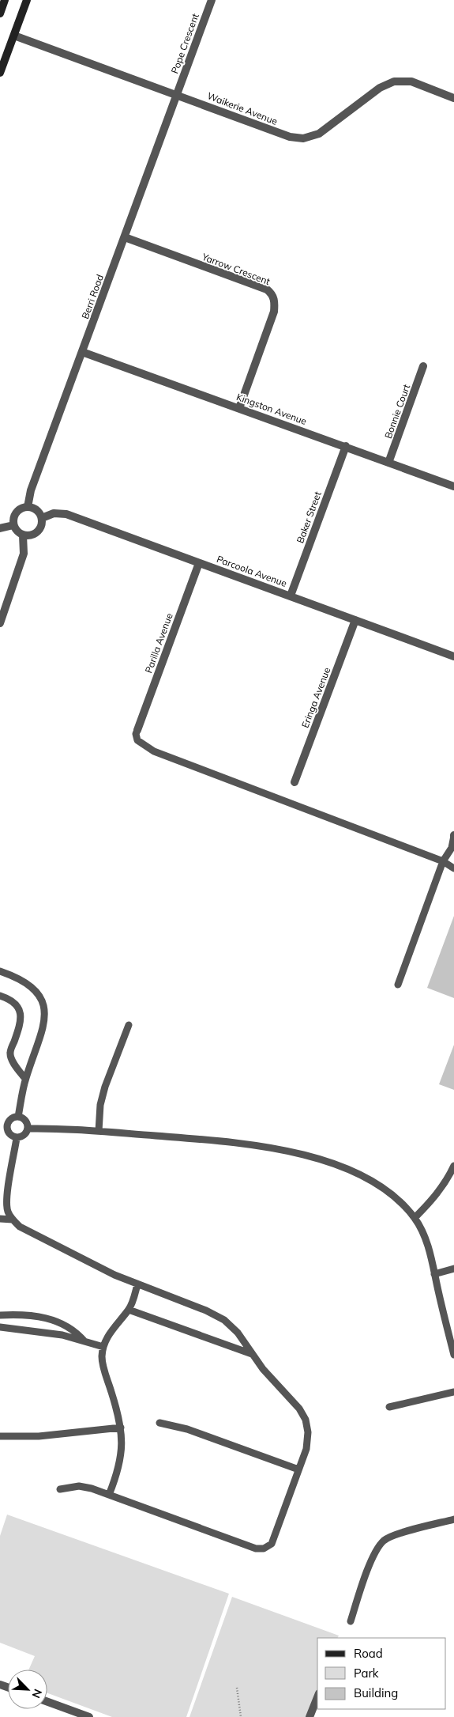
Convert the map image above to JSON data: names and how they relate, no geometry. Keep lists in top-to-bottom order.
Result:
{
  "streets": {
    "street": [
      "Pope Crescent",
      "Waikerie Avenue",
      "Yarrow Crescent",
      "Berri Road",
      "Kingston Avenue",
      "Bonnie Court",
      "Baker Street",
      "Parcoola Avenue",
      "Parilla Avenue",
      "Eringa Avenue"
    ]
  },
  "crossings": [
    ["Pope Crescent", "Waikerie Avenue"],
    ["Pope Crescent", "Berri Road"],
    ["Waikerie Avenue", "Berri Road"],
    ["Yarrow Crescent", "Berri Road"],
    ["Yarrow Crescent", "Kingston Avenue"],
    ["Berri Road", "Kingston Avenue"],
    ["Berri Road", "Parcoola Avenue"],
    ["Kingston Avenue", "Bonnie Court"],
    ["Kingston Avenue", "Baker Street"],
    ["Baker Street", "Parcoola Avenue"],
    ["Parcoola Avenue", "Parilla Avenue"],
    ["Parcoola Avenue", "Eringa Avenue"]
  ],
  "legend": ["Road", "Park", "Building"],
  "north": "bottom right"
}
